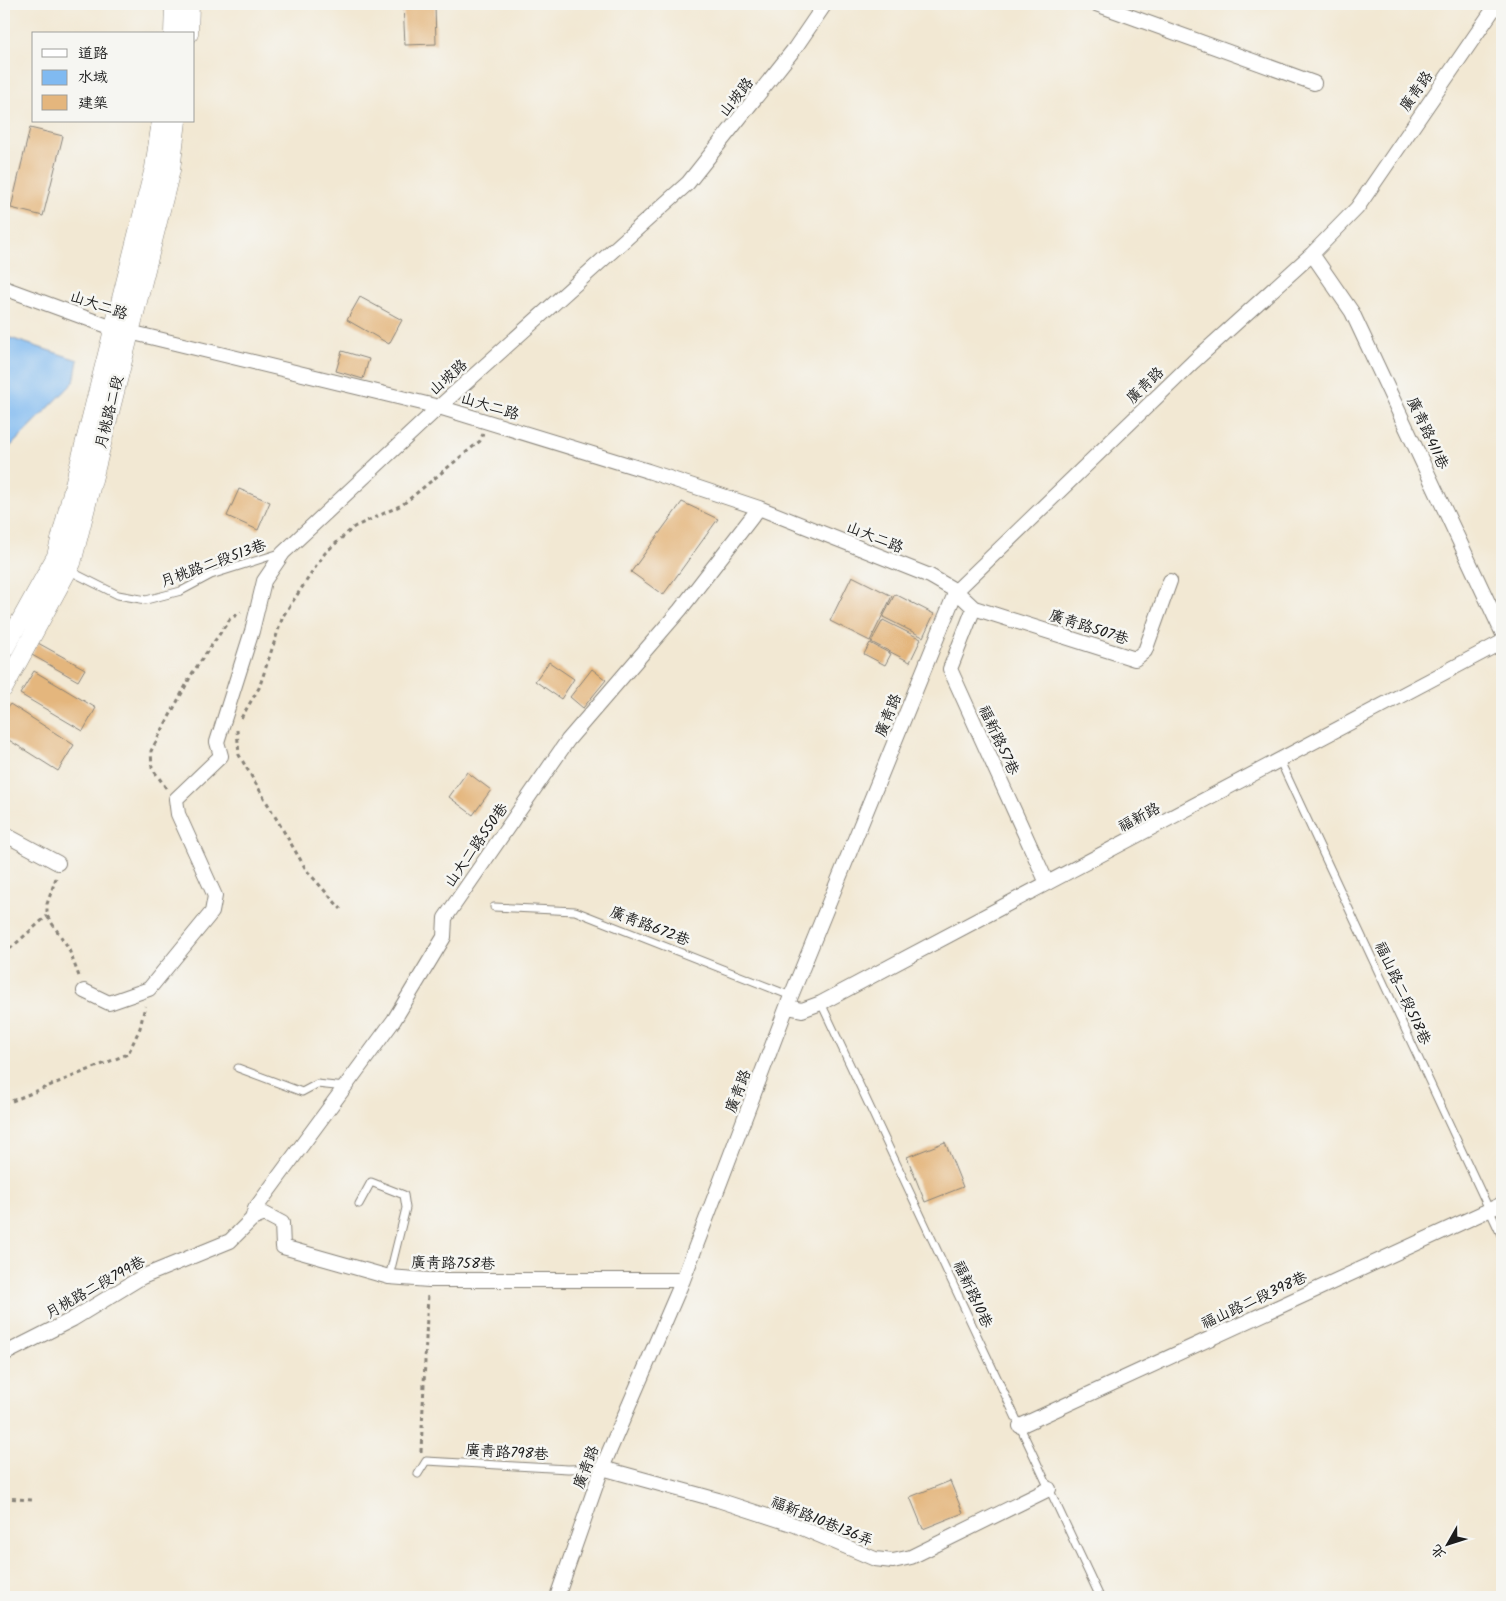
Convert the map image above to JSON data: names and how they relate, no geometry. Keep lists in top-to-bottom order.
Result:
{
  "streets": {
    "street": [
      "廣青路",
      "山坡路",
      "山大二路",
      "月桃路二段",
      "廣青路411巷",
      "廣青路507巷",
      "福新路57巷",
      "福新路",
      "山大二路550巷",
      "廣青路758巷",
      "月桃路二段799巷",
      "福山路二段398巷",
      "福新路10巷136弄"
    ],
    "lane": [
      "月桃路二段513巷",
      "廣青路672巷",
      "福山路二段518巷",
      "福新路10巷",
      "廣青路798巷"
    ]
  },
  "crossings": [
    ["廣青路", "山大二路"],
    ["廣青路", "廣青路411巷"],
    ["廣青路", "廣青路507巷"],
    ["廣青路", "福新路"],
    ["廣青路", "廣青路672巷"],
    ["廣青路", "廣青路758巷"],
    ["廣青路", "廣青路798巷"],
    ["廣青路", "福新路10巷136弄"],
    ["山坡路", "山大二路"],
    ["山坡路", "月桃路二段513巷"],
    ["山大二路", "月桃路二段"],
    ["山大二路", "廣青路507巷"],
    ["山大二路", "山大二路550巷"],
    ["月桃路二段", "月桃路二段513巷"],
    ["廣青路507巷", "福新路57巷"],
    ["福新路57巷", "福新路"],
    ["福新路", "廣青路672巷"],
    ["福新路", "福山路二段518巷"],
    ["福新路", "福新路10巷"],
    ["山大二路550巷", "廣青路758巷"],
    ["山大二路550巷", "月桃路二段799巷"],
    ["福山路二段518巷", "福山路二段398巷"],
    ["廣青路758巷", "月桃路二段799巷"],
    ["福新路10巷", "福山路二段398巷"],
    ["福新路10巷", "福新路10巷136弄"],
    ["廣青路798巷", "福新路10巷136弄"]
  ],
  "legend": ["道路", "水域", "建築"],
  "north": "bottom left"
}
